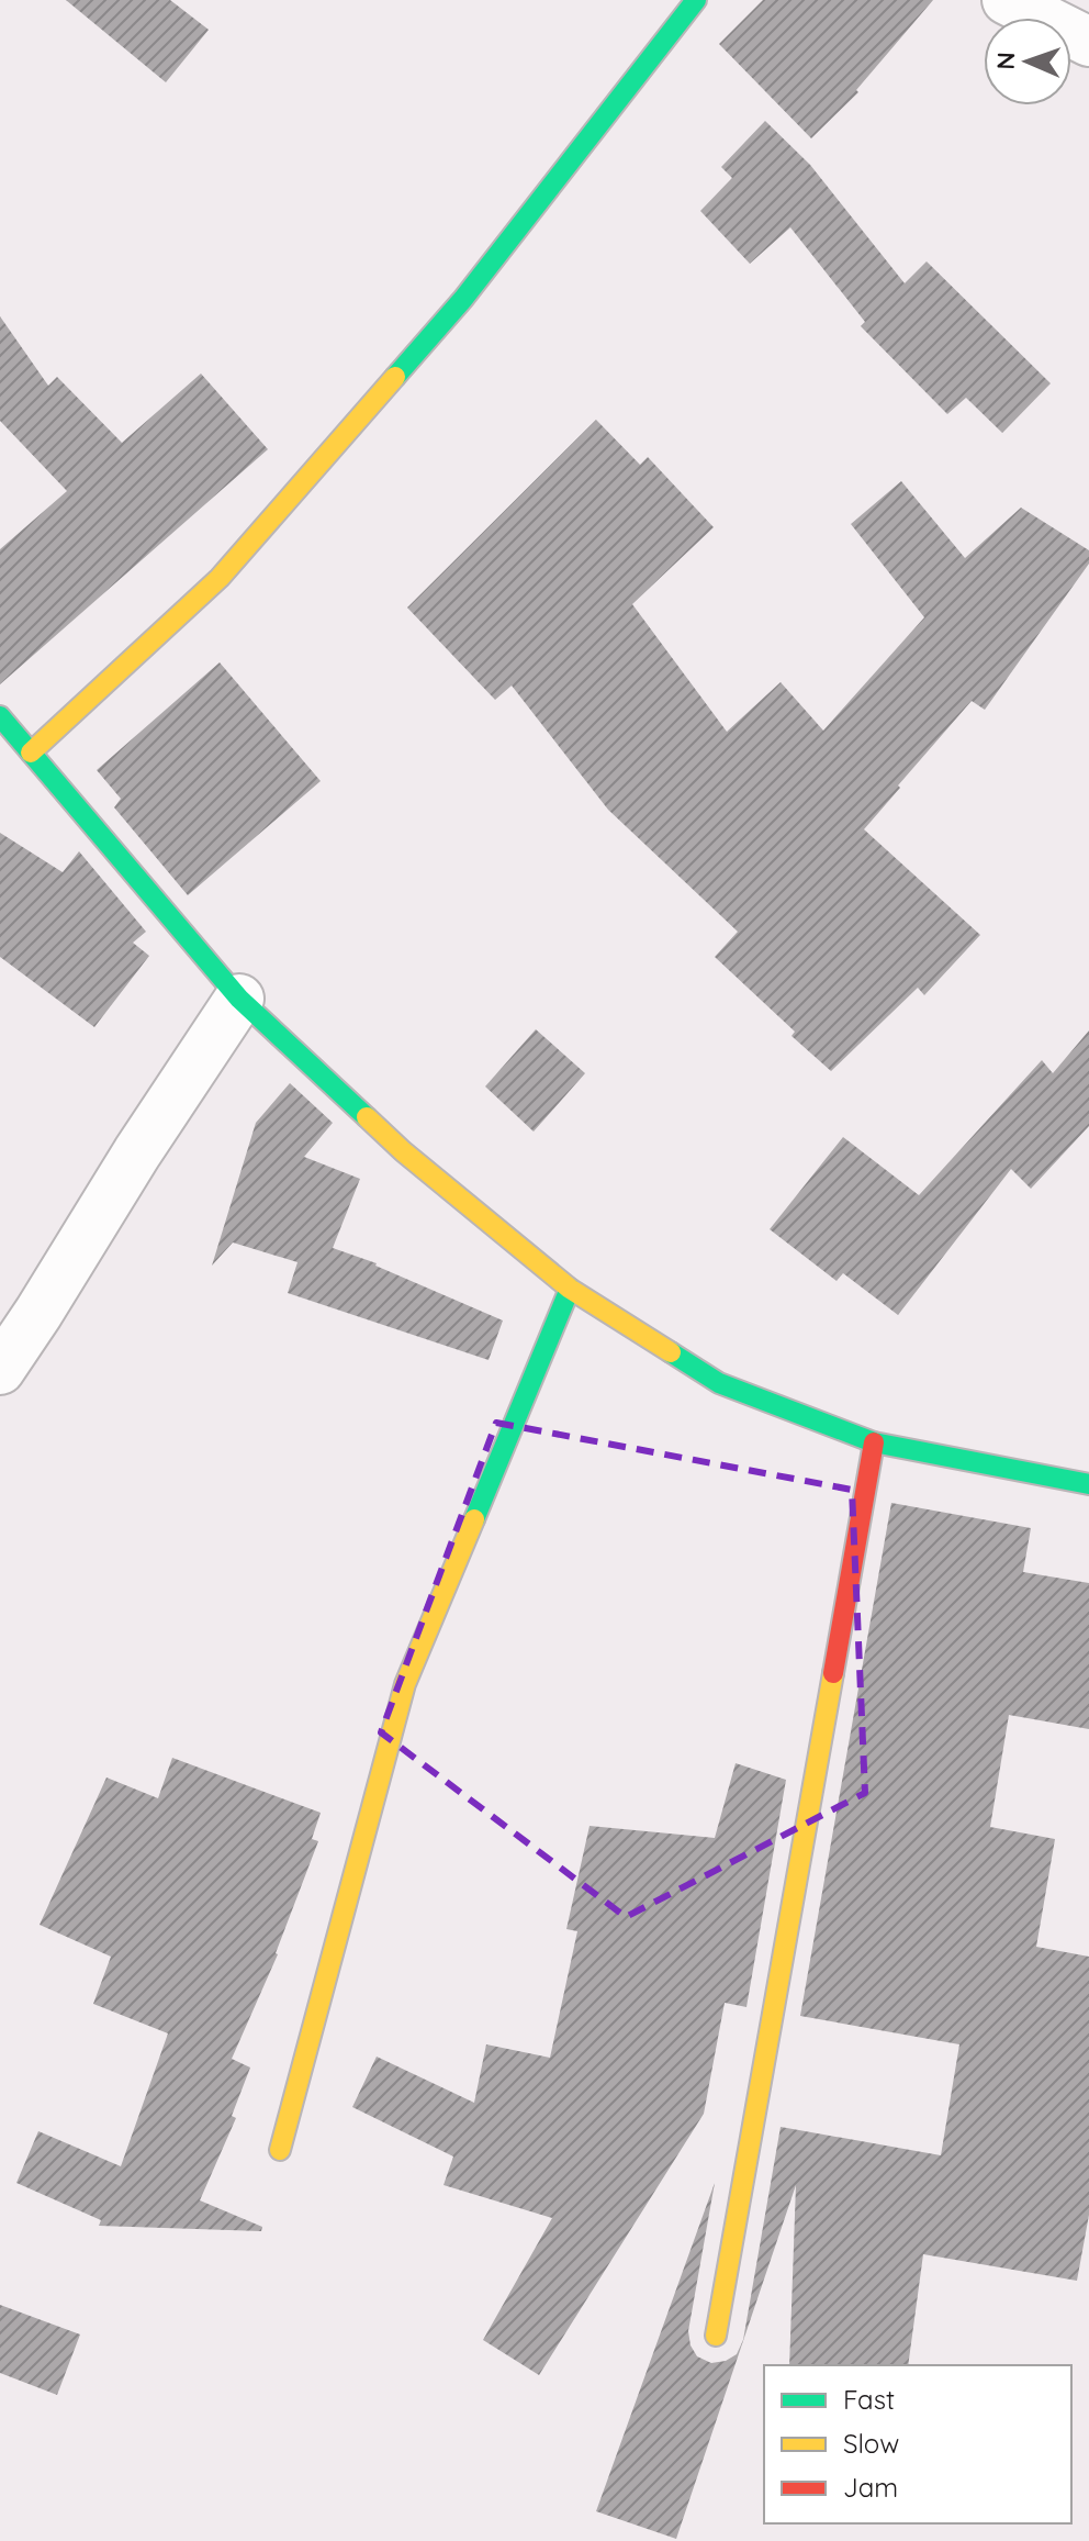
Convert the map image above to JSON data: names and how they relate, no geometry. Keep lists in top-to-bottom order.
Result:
{
  "legend": ["Fast", "Slow", "Jam"],
  "north": "left"
}
